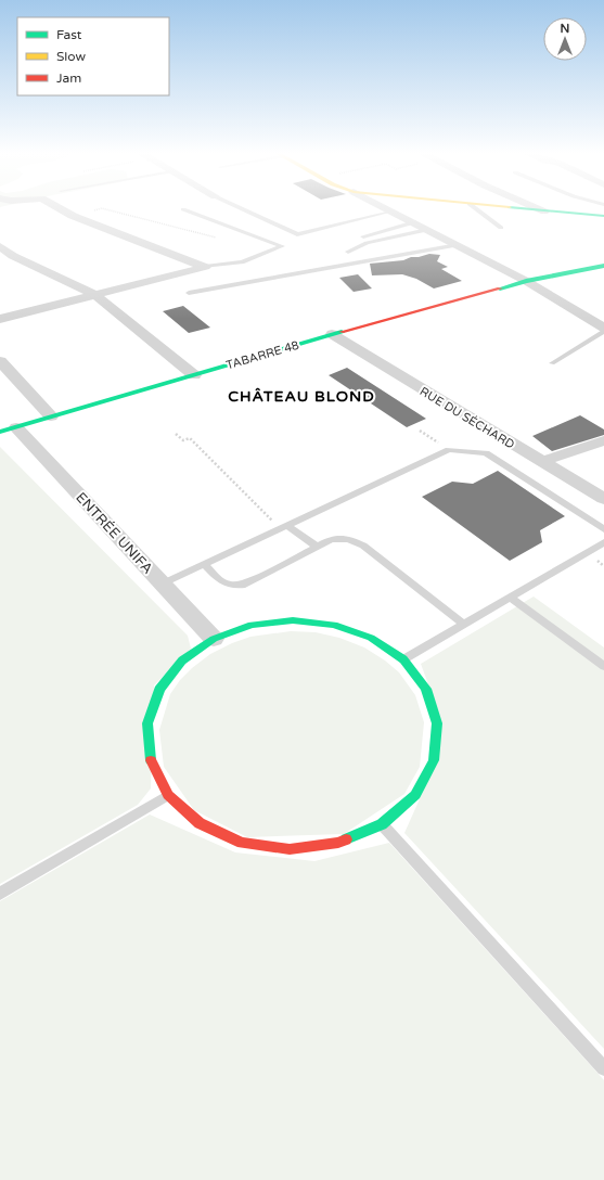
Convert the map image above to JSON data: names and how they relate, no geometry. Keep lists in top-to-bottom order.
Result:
{
  "streets": {
    "street": ["TABARRE 48", "RUE DU SÉCHARD", "ENTRÉE UNIFA"]
  },
  "crossings": [
    ["TABARRE 48", "RUE DU SÉCHARD"],
    ["TABARRE 48", "ENTRÉE UNIFA"]
  ],
  "districts": ["CHÂTEAU BLOND"],
  "legend": ["Fast", "Slow", "Jam"],
  "north": "top"
}
